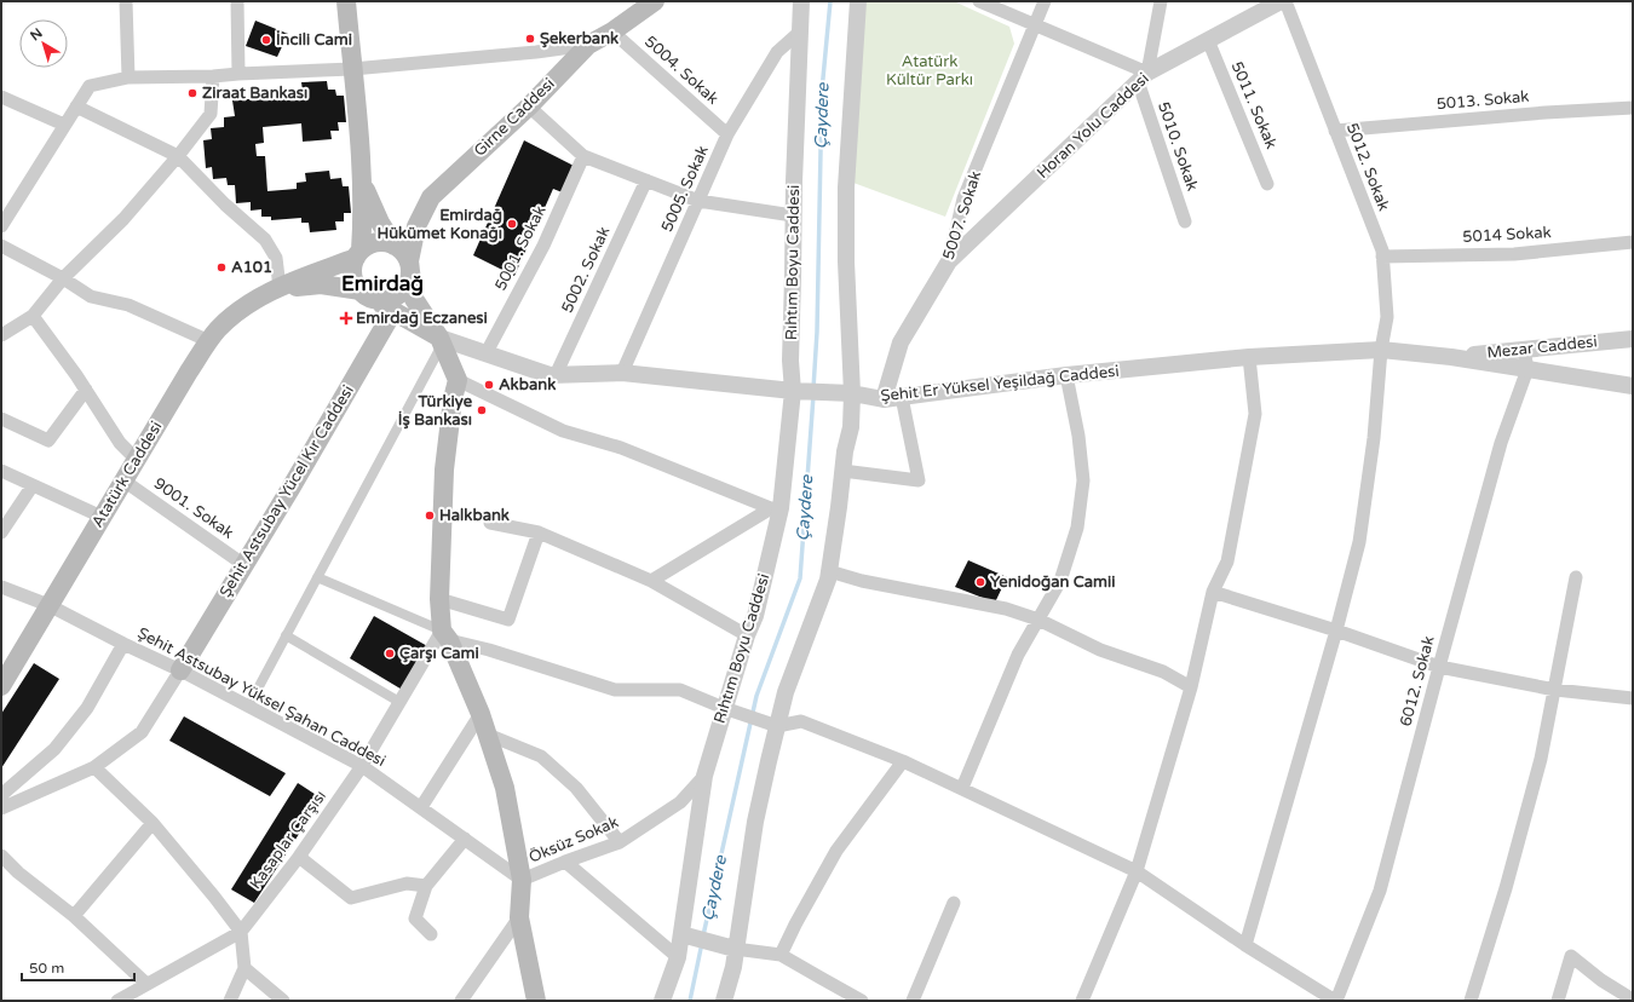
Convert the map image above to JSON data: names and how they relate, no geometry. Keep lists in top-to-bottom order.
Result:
{
  "streets": {
    "main road": ["Girne Caddesi", "Atatürk Caddesi", "Şehit Astsubay Yücel Kır Caddesi"],
    "street": [
      "5004. Sokak",
      "5013. Sokak",
      "5011. Sokak",
      "Horan Yolu Caddesi",
      "5010. Sokak",
      "5012. Sokak",
      "5005. Sokak",
      "5007. Sokak",
      "5014 Sokak",
      "5001. Sokak",
      "Rıhtım Boyu Caddesi",
      "5002. Sokak",
      "Mezar Caddesi",
      "Şehit Er Yüksel Yeşildağ Caddesi",
      "9001. Sokak",
      "6012. Sokak",
      "Şehit Astsubay Yüksel Şahan Caddesi",
      "Kasaplar Çarşısı",
      "Öksüz Sokak"
    ]
  },
  "crossings": [
    ["5004. Sokak", "Girne Caddesi"],
    ["5004. Sokak", "5005. Sokak"],
    ["5013. Sokak", "5012. Sokak"],
    ["5011. Sokak", "Horan Yolu Caddesi"],
    ["Girne Caddesi", "Atatürk Caddesi"],
    ["Horan Yolu Caddesi", "5010. Sokak"],
    ["Horan Yolu Caddesi", "5007. Sokak"],
    ["5012. Sokak", "5014 Sokak"],
    ["5012. Sokak", "Şehit Er Yüksel Yeşildağ Caddesi"],
    ["5005. Sokak", "Rıhtım Boyu Caddesi"],
    ["5005. Sokak", "Şehit Er Yüksel Yeşildağ Caddesi"],
    ["5007. Sokak", "Şehit Er Yüksel Yeşildağ Caddesi"],
    ["5001. Sokak", "Şehit Er Yüksel Yeşildağ Caddesi"],
    ["Rıhtım Boyu Caddesi", "Şehit Er Yüksel Yeşildağ Caddesi"],
    ["Rıhtım Boyu Caddesi", "Öksüz Sokak"],
    ["5002. Sokak", "Şehit Er Yüksel Yeşildağ Caddesi"],
    ["Mezar Caddesi", "Şehit Er Yüksel Yeşildağ Caddesi"],
    ["Atatürk Caddesi", "9001. Sokak"],
    ["Atatürk Caddesi", "Şehit Astsubay Yüksel Şahan Caddesi"],
    ["Şehit Astsubay Yücel Kır Caddesi", "9001. Sokak"],
    ["Şehit Astsubay Yücel Kır Caddesi", "Şehit Astsubay Yüksel Şahan Caddesi"],
    ["Şehit Astsubay Yüksel Şahan Caddesi", "Kasaplar Çarşısı"],
    ["Şehit Astsubay Yüksel Şahan Caddesi", "Öksüz Sokak"]
  ],
  "districts": ["Emirdağ"],
  "water": ["Çaydere"],
  "parks": ["Atatürk Kültür Parkı"],
  "places": {
    "other": [
      "Şekerbank",
      "İncili Cami",
      "Ziraat Bankası",
      "Emirdağ Hükümet Konağı",
      "A101",
      "Akbank",
      "Türkiye İş Bankası",
      "Halkbank",
      "Yenidoğan Camii",
      "Çarşı Cami"
    ],
    "health": ["Emirdağ Eczanesi"]
  },
  "scale_bar": "50 m",
  "north": "top left"
}
